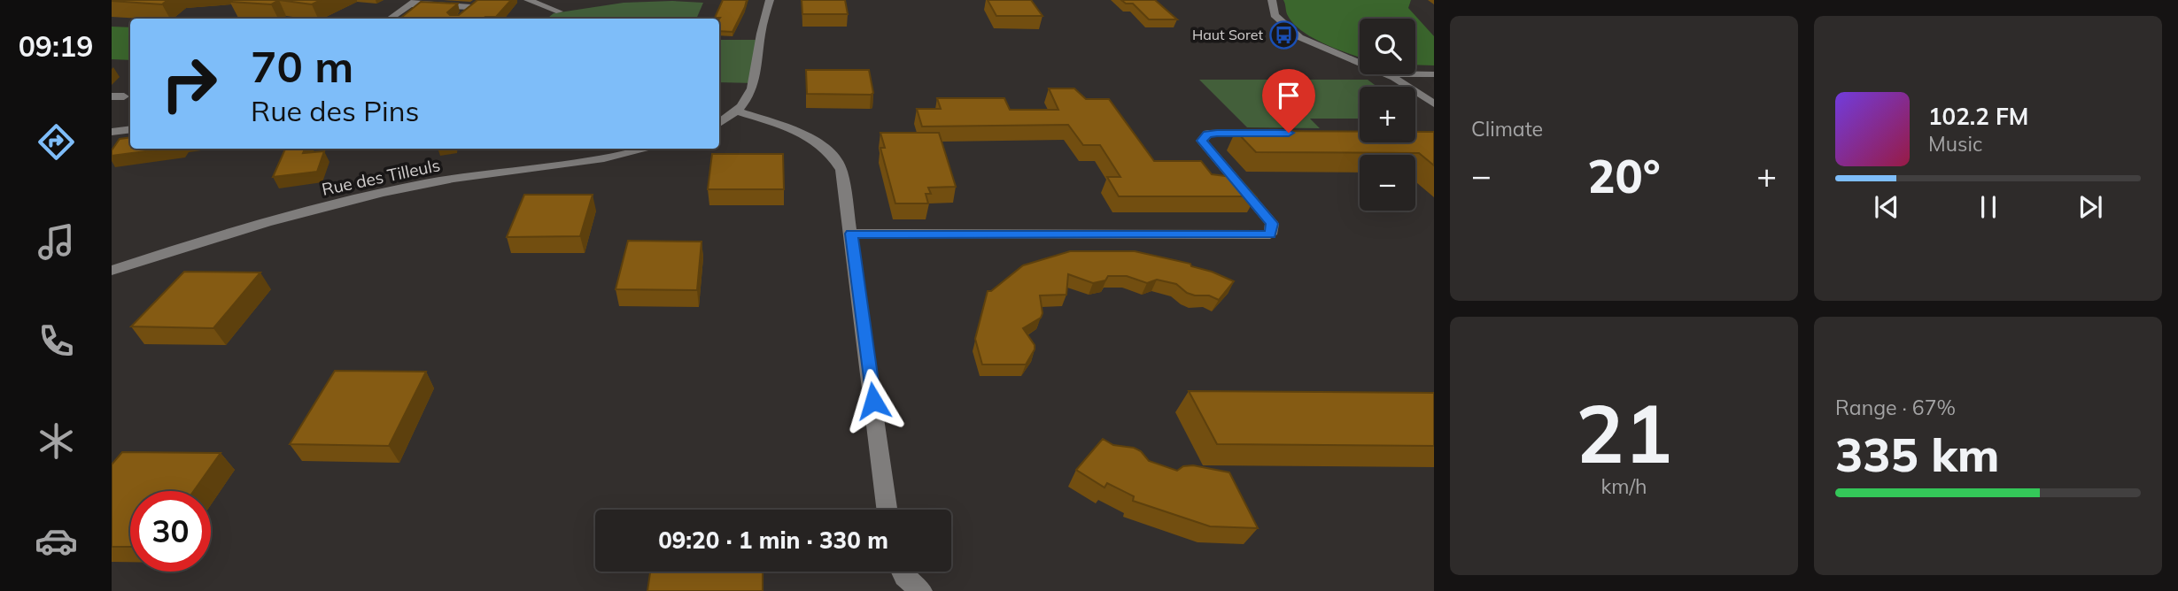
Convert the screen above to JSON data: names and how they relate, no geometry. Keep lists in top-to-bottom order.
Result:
{
  "streets": {
    "street": ["Rue des Tilleuls"]
  },
  "places": {
    "bus stop": ["Haut Soret"]
  },
  "page": {
    "tabs": "09:19",
    "tile": [
      "Climate",
      ["21", "km/h"],
      ["Range · 67%", "335 km"]
    ],
    "map_buttons": ["+", "−"],
    "turn": ["70 m", "Rue des Pins"],
    "song": ["102.2 FM", "Music"],
    "heat": ["−", "20°", "+"],
    "limit": "30",
    "trip": "09:20 · 1 min · 330 m"
  }
}
